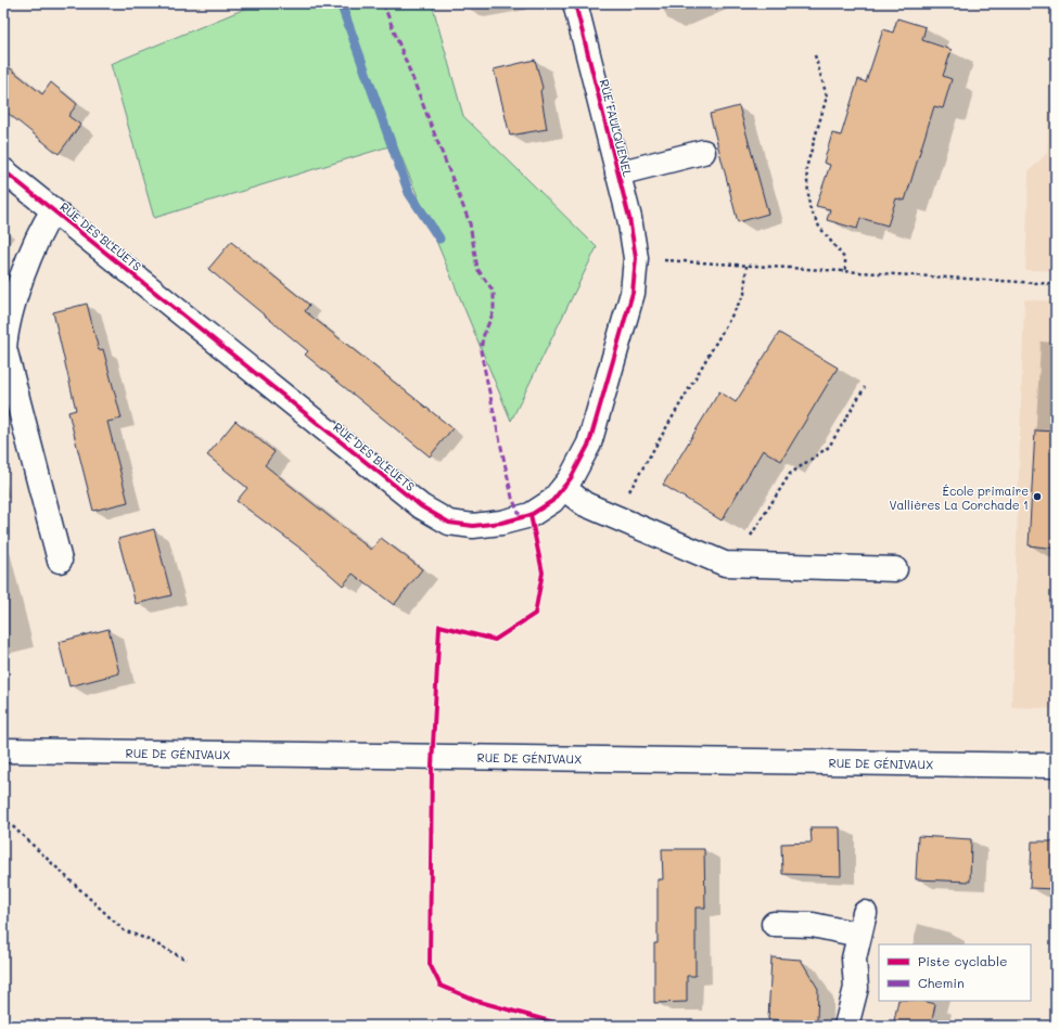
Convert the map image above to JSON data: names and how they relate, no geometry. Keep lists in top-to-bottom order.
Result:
{
  "streets": {
    "street": ["RUE FAULQUENEL", "RUE DES BLEUETS", "RUE DE GÉNIVAUX"]
  },
  "crossings": [
    ["RUE FAULQUENEL", "RUE DES BLEUETS"]
  ],
  "places": ["École primaire Vallières La Corchade 1"],
  "legend": ["Piste cyclable", "Chemin"]
}
